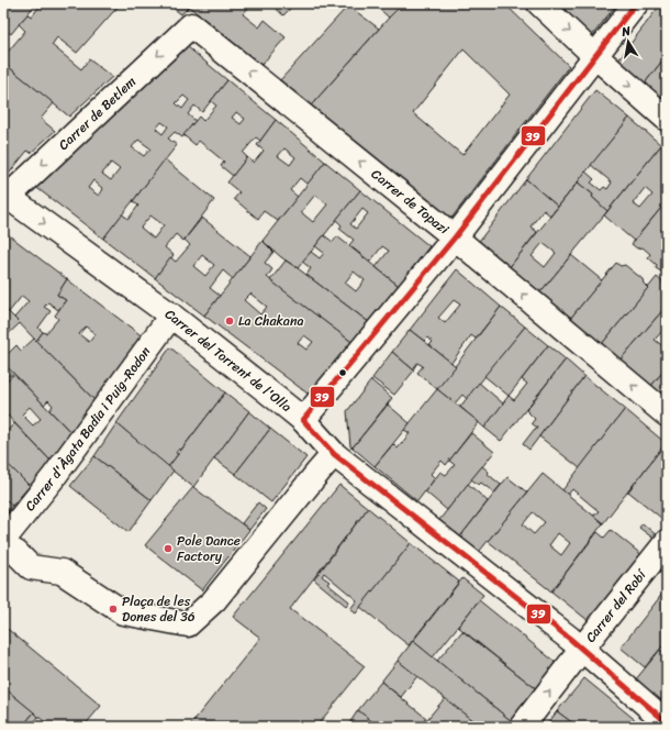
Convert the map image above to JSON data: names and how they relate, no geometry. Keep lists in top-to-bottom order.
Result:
{
  "streets": {
    "street": [
      "Carrer de Betlem",
      "Carrer de Topazi",
      "Carrer del Torrent de l'Olla",
      "Carrer d'Àgata Badia i Puig-Rodon",
      "Carrer del Robí"
    ]
  },
  "crossings": [
    ["Carrer de Betlem", "Carrer de Topazi"],
    ["Carrer de Betlem", "Carrer del Torrent de l'Olla"],
    ["Carrer del Torrent de l'Olla", "Carrer d'Àgata Badia i Puig-Rodon"],
    ["Carrer del Torrent de l'Olla", "Carrer del Robí"]
  ],
  "one_way": ["Carrer de Betlem", "Carrer de Topazi", "Carrer del Robí"],
  "places": ["La Chakana", "Pole Dance Factory", "Plaça de les Dones del 36"],
  "lines": ["transit line 39"],
  "north": "top"
}
